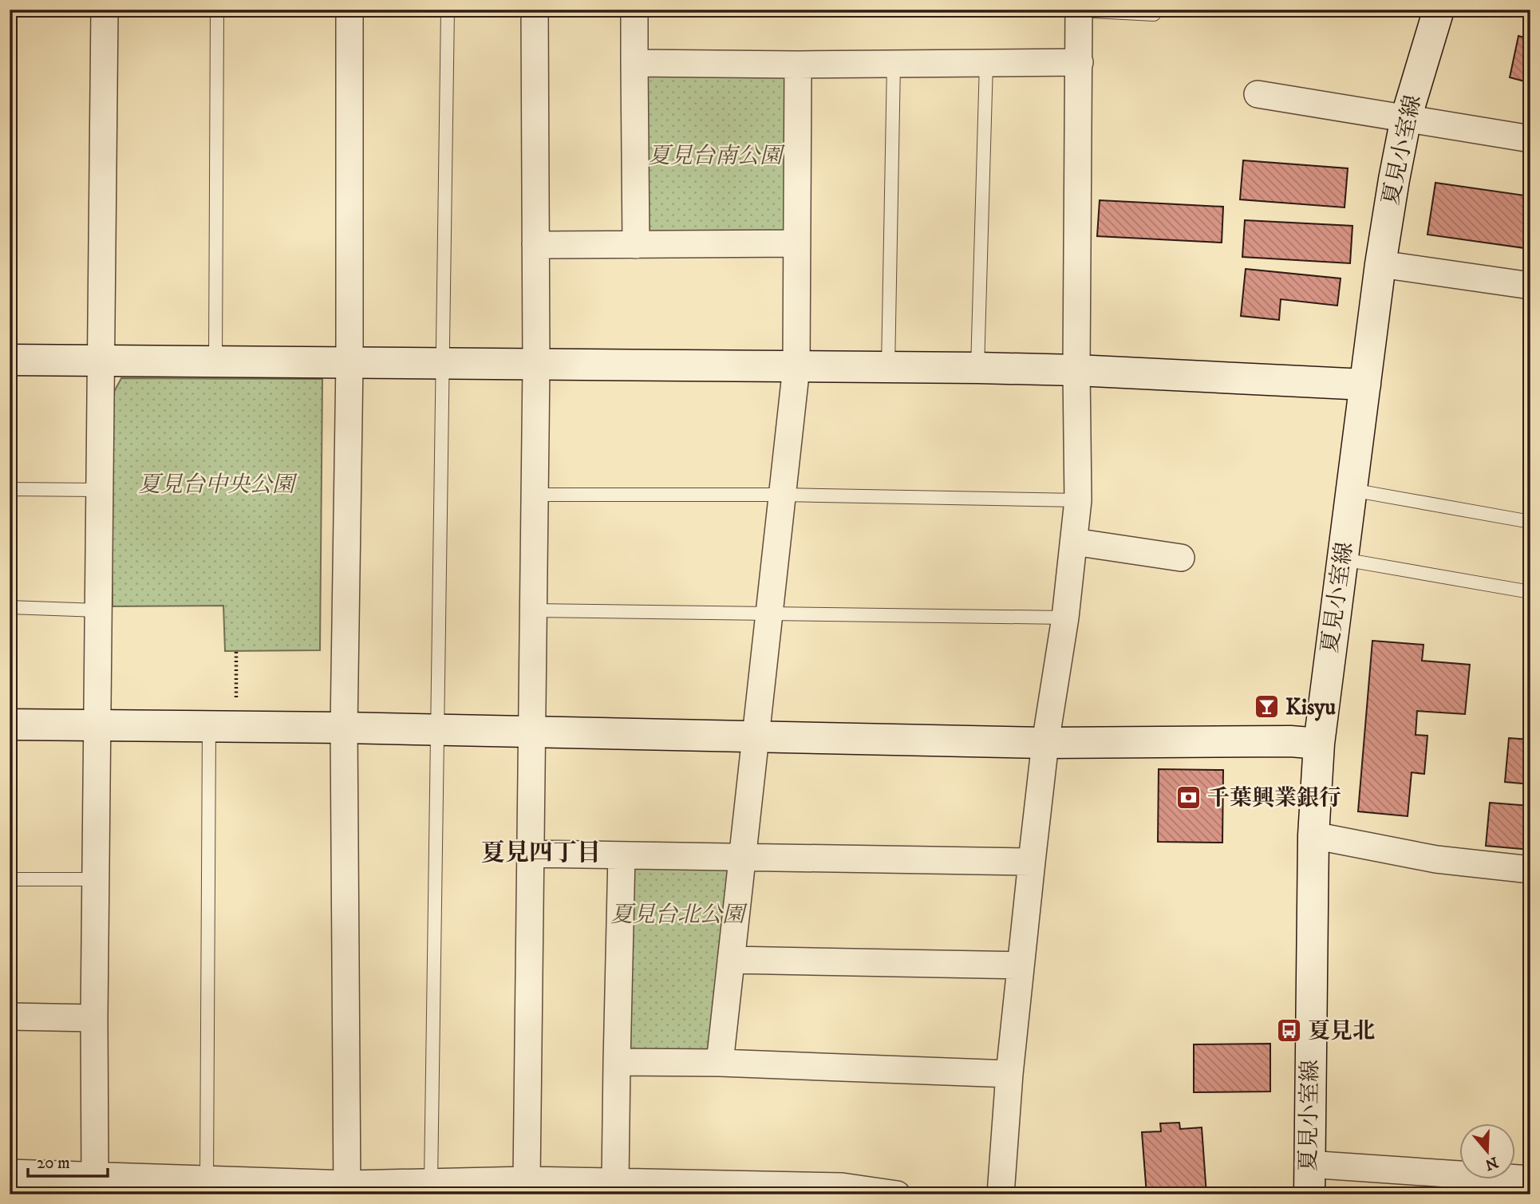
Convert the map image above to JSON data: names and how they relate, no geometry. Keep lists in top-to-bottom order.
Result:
{
  "streets": {
    "street": ["夏見小室線"]
  },
  "districts": ["夏見四丁目"],
  "parks": ["夏見台南公園", "夏見台中央公園", "夏見台北公園"],
  "places": {
    "bar": ["Kisyu"],
    "bank": ["千葉興業銀行"],
    "bus stop": ["夏見北"]
  },
  "scale_bar": "20 m",
  "north": "bottom"
}
